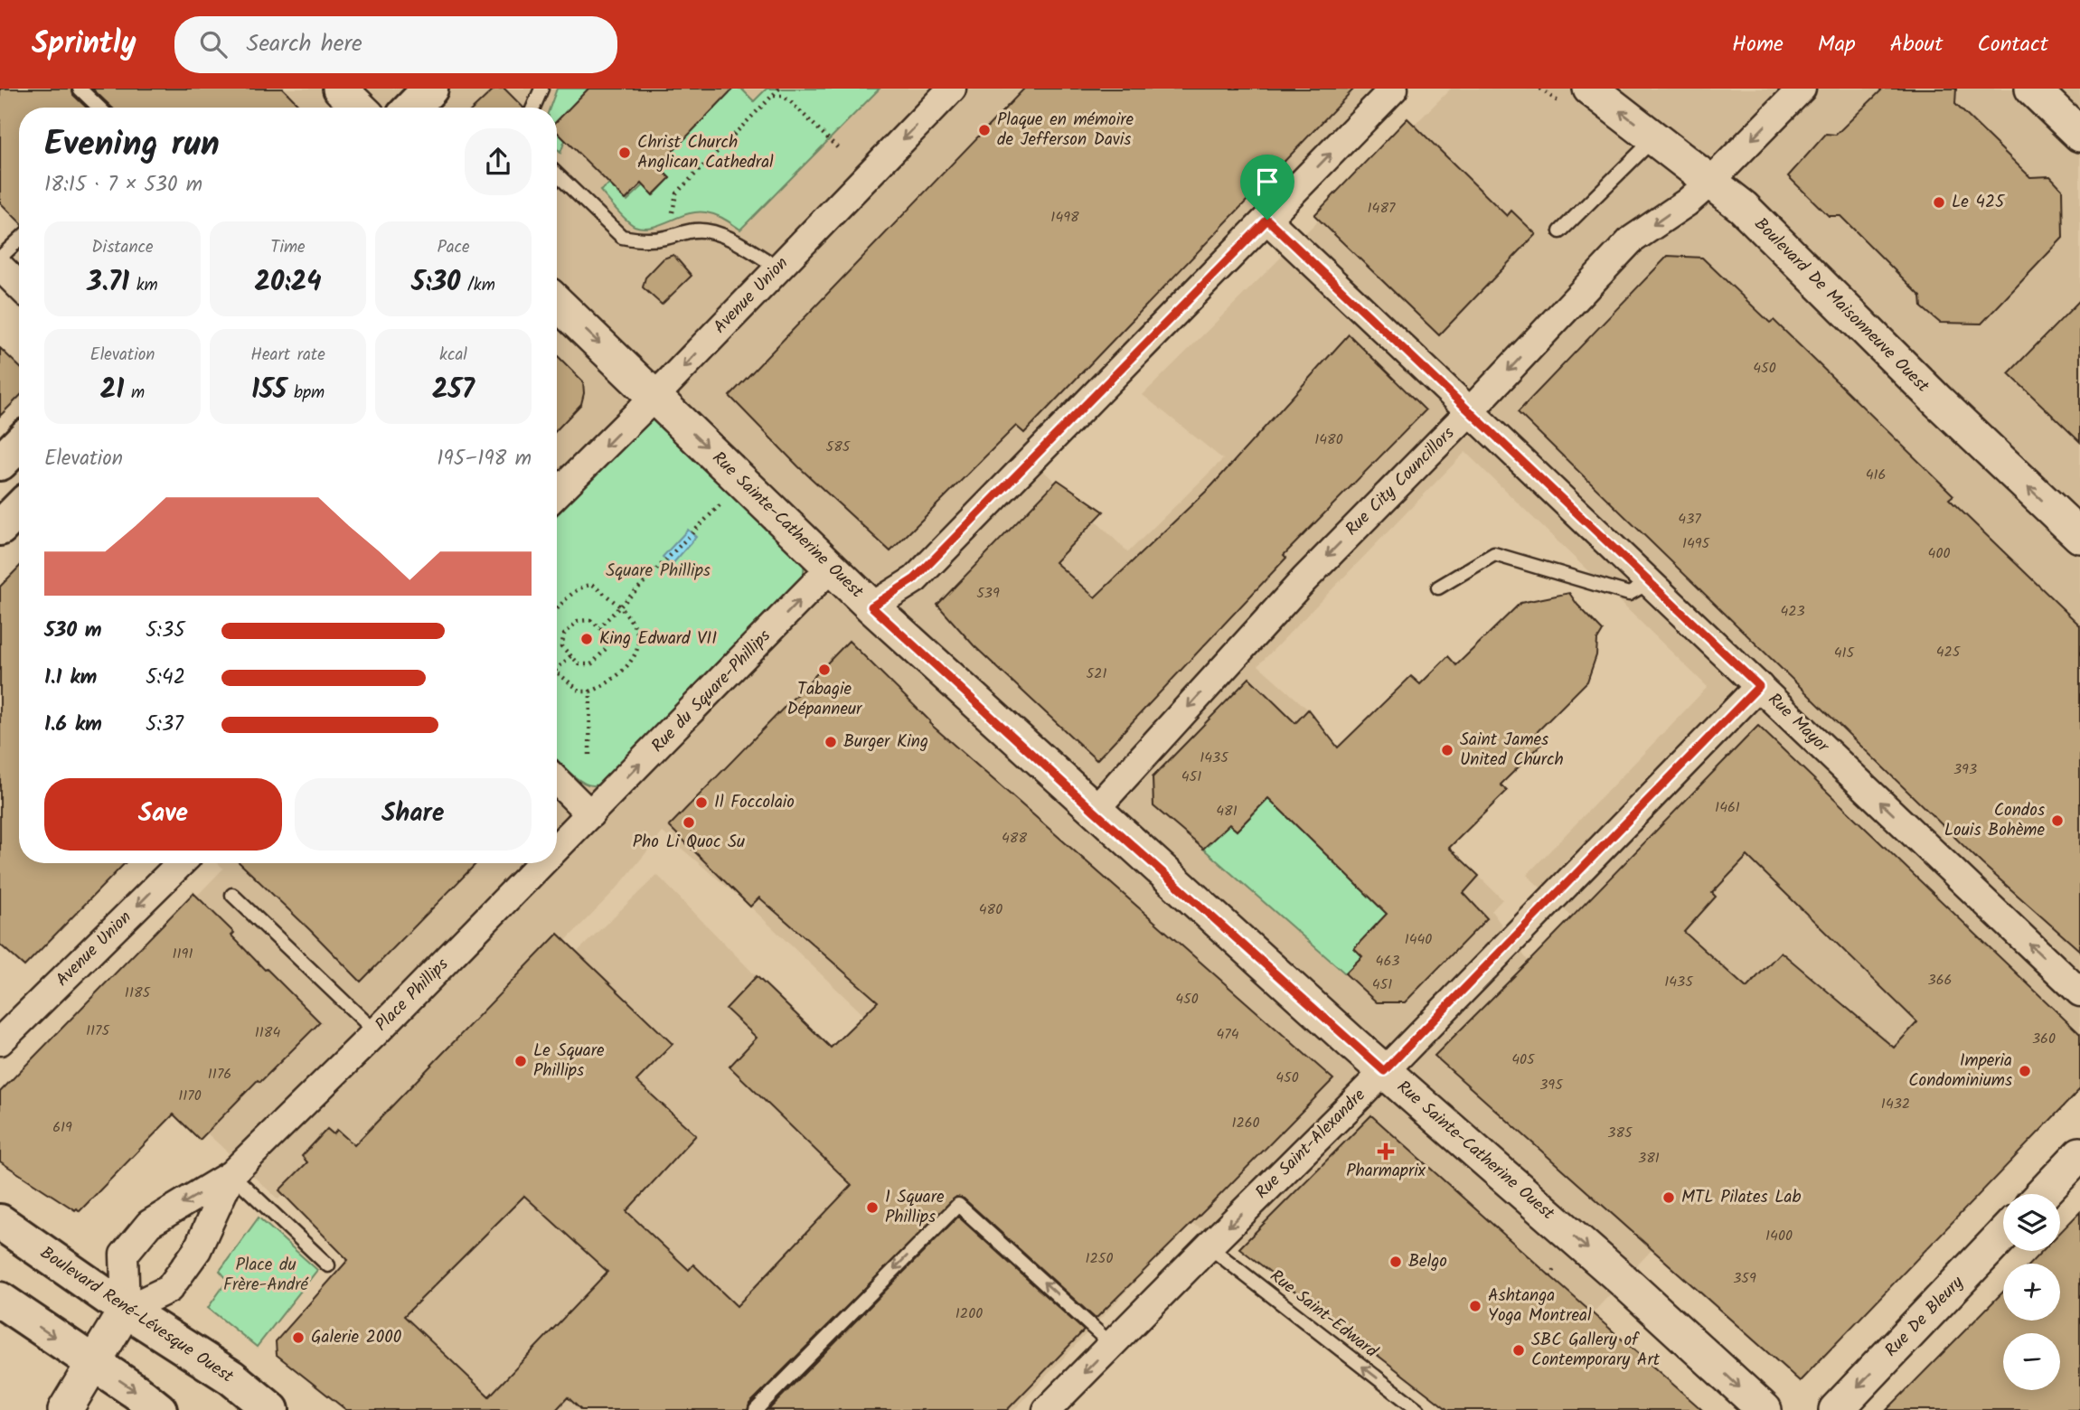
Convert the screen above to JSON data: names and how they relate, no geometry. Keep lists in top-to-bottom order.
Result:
{
  "streets": {
    "main road": ["Boulevard René-Lévesque Ouest"],
    "street": [
      "Avenue Union",
      "Boulevard De Maisonneuve Ouest",
      "Rue City Councillors",
      "Rue Sainte-Catherine Ouest",
      "Rue du Square-Phillips",
      "Rue Mayor",
      "Place Phillips",
      "Rue Saint-Alexandre",
      "Rue De Bleury"
    ],
    "lane": ["Rue Saint-Edward"]
  },
  "crossings": [
    ["Avenue Union", "Rue Sainte-Catherine Ouest"],
    ["Boulevard De Maisonneuve Ouest", "Rue City Councillors"],
    ["Rue City Councillors", "Rue Sainte-Catherine Ouest"],
    ["Rue City Councillors", "Rue Mayor"],
    ["Rue Sainte-Catherine Ouest", "Rue du Square-Phillips"],
    ["Rue Sainte-Catherine Ouest", "Rue Saint-Alexandre"],
    ["Rue du Square-Phillips", "Place Phillips"],
    ["Rue Mayor", "Rue Saint-Alexandre"],
    ["Rue Saint-Alexandre", "Rue Saint-Edward"]
  ],
  "one_way": [
    "Avenue Union",
    "Boulevard De Maisonneuve Ouest",
    "Rue City Councillors",
    "Rue Sainte-Catherine Ouest",
    "Rue du Square-Phillips",
    "Rue Mayor",
    "Rue Saint-Edward",
    "Rue De Bleury"
  ],
  "parks": ["Square Phillips", "Place du Frère-André"],
  "places": {
    "other": [
      "Plaque en mémoire de Jefferson Davis",
      "Christ Church Anglican Cathedral",
      "Le 425",
      "King Edward VII",
      "Tabagie Dépanneur",
      "Burger King",
      "Saint James United Church",
      "Il Foccolaio",
      "Condos Louis Bohème",
      "Pho Li Quoc Su",
      "Le Square Phillips",
      "Imperia Condominiums",
      "MTL Pilates Lab",
      "1 Square Phillips",
      "Belgo",
      "Ashtanga Yoga Montreal",
      "Galerie 2000",
      "SBC Gallery of Contemporary Art"
    ],
    "health": ["Pharmaprix"]
  },
  "house_numbers": [
    "1487",
    "1498",
    "450",
    "1480",
    "585",
    "416",
    "437",
    "1495",
    "400",
    "539",
    "423",
    "425",
    "415",
    "521",
    "1435",
    "393",
    "451",
    "1461",
    "481",
    "488",
    "480",
    "1440",
    "1191",
    "463",
    "366",
    "1435",
    "451",
    "1185",
    "450",
    "1175",
    "1184",
    "474",
    "360",
    "405",
    "1176",
    "450",
    "395",
    "1170",
    "1432",
    "1260",
    "619",
    "385",
    "381",
    "1400",
    "1250",
    "359",
    "1200"
  ],
  "page": {
    "header": "Sprintly",
    "search": "Search here",
    "nav": [
      "Home",
      "Map",
      "About",
      "Contact"
    ],
    "heading": ["Evening run", "18:15 · 7 × 530 m"],
    "stats": [
      ["Distance", "3.71 km"],
      ["Time", "20:24"],
      ["Pace", "5:30 /km"],
      ["Elevation", "21 m"],
      ["Heart rate", "155 bpm"],
      ["kcal", "257"]
    ],
    "chart": ["Elevation", "195–198 m"],
    "list": [
      {
        "name": "530 m",
        "note": "5:35"
      },
      {
        "name": "1.1 km",
        "note": "5:42"
      },
      {
        "name": "1.6 km",
        "note": "5:37"
      }
    ],
    "buttons": ["Save", "Share"],
    "map_buttons": ["+", "−"]
  }
}
